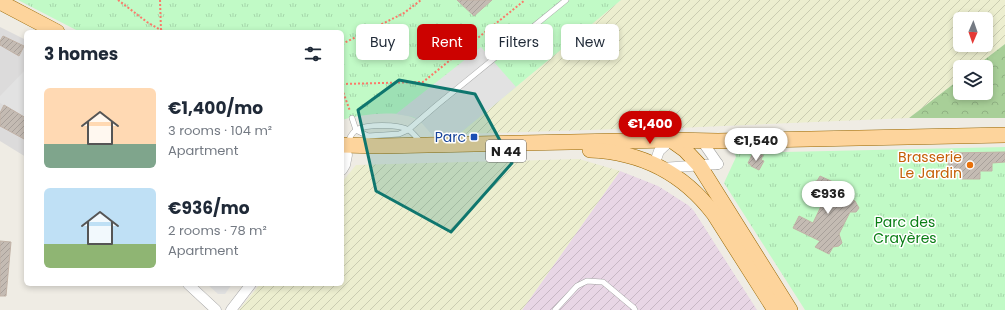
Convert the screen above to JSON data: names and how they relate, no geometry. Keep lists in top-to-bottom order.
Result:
{
  "streets": {
    "main road": ["N 44"]
  },
  "parks": ["Parc des Crayères"],
  "places": {
    "transit": ["Parc"],
    "other": ["Brasserie Le Jardin"]
  },
  "north": "bottom",
  "page": {
    "chip": [
      "Buy",
      "Rent",
      "Filters",
      "New"
    ],
    "heading": "3 homes",
    "list": [
      {
        "name": "€1,400/mo",
        "note": "3 rooms · 104 m² · Apartment"
      },
      {
        "name": "€936/mo",
        "note": "2 rooms · 78 m² · Apartment"
      }
    ],
    "price": ["€1,400", "€1,540", "€936"]
  }
}
